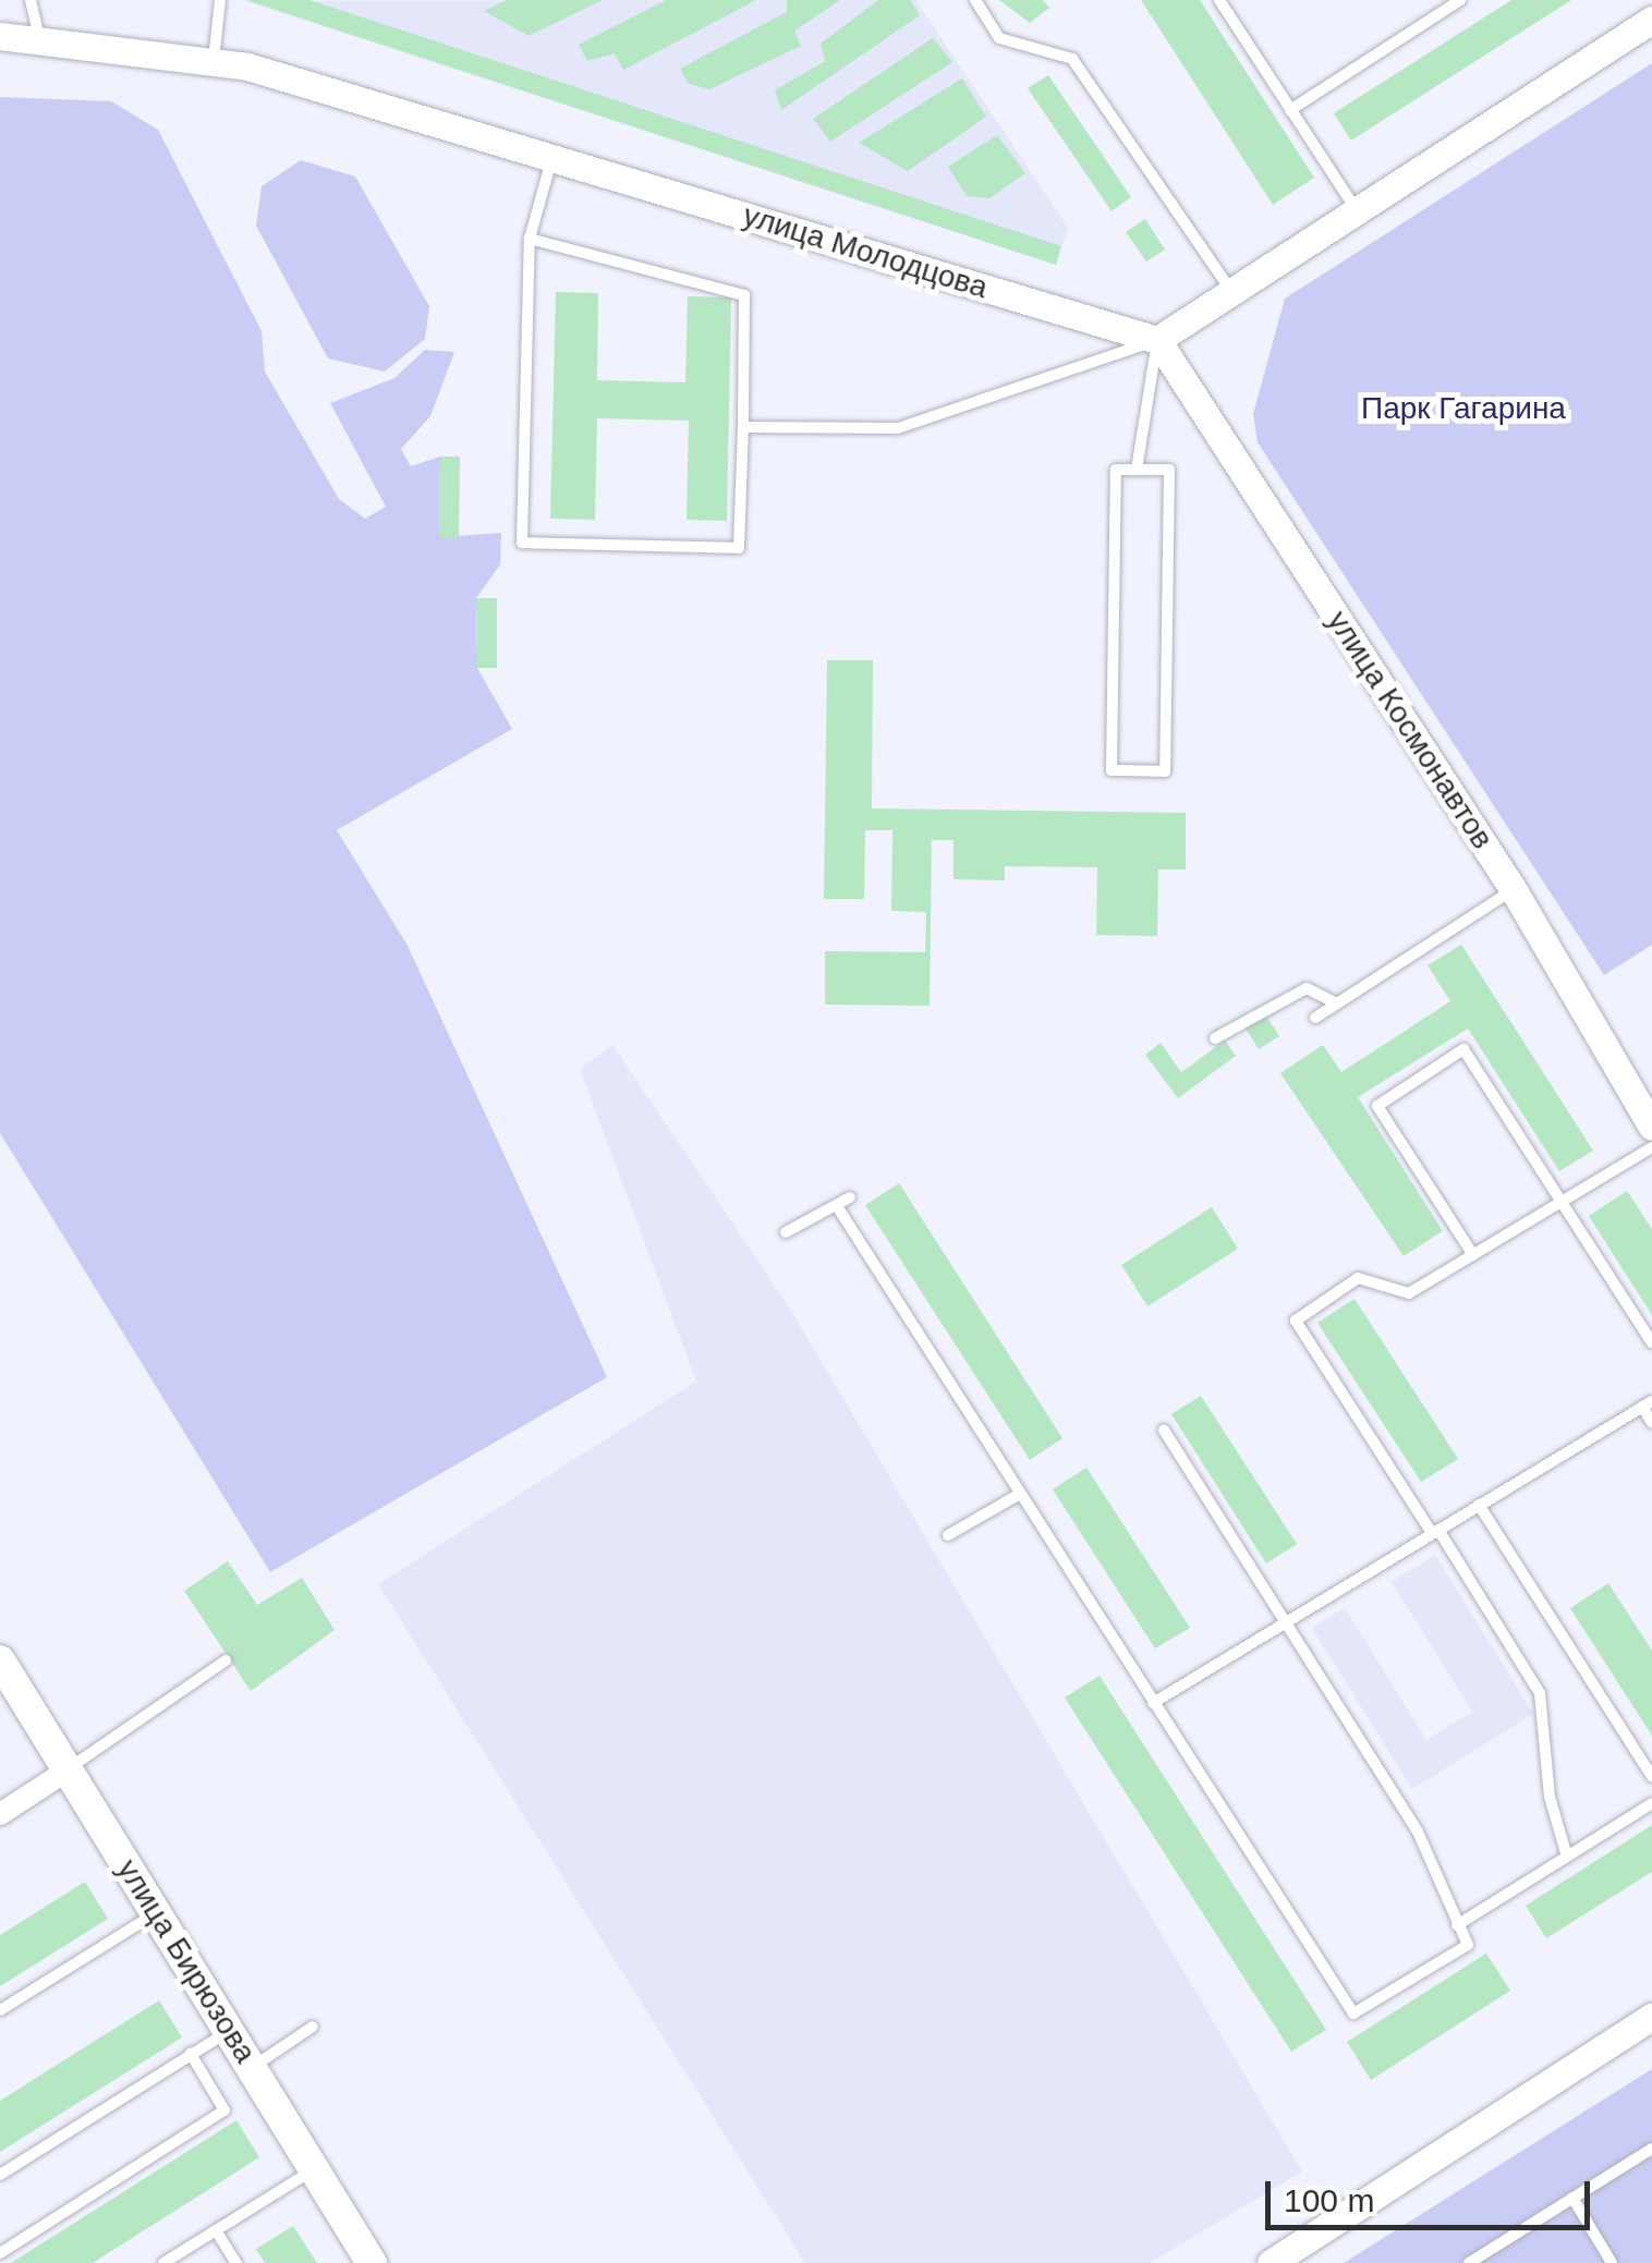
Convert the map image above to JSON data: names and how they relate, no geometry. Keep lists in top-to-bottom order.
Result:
{
  "streets": {
    "main road": ["улица Бирюзова"],
    "street": ["улица Молодцова", "улица Космонавтов"]
  },
  "crossings": [
    ["улица Молодцова", "улица Космонавтов"]
  ],
  "parks": ["Парк Гагарина"],
  "scale_bar": "100 m"
}
